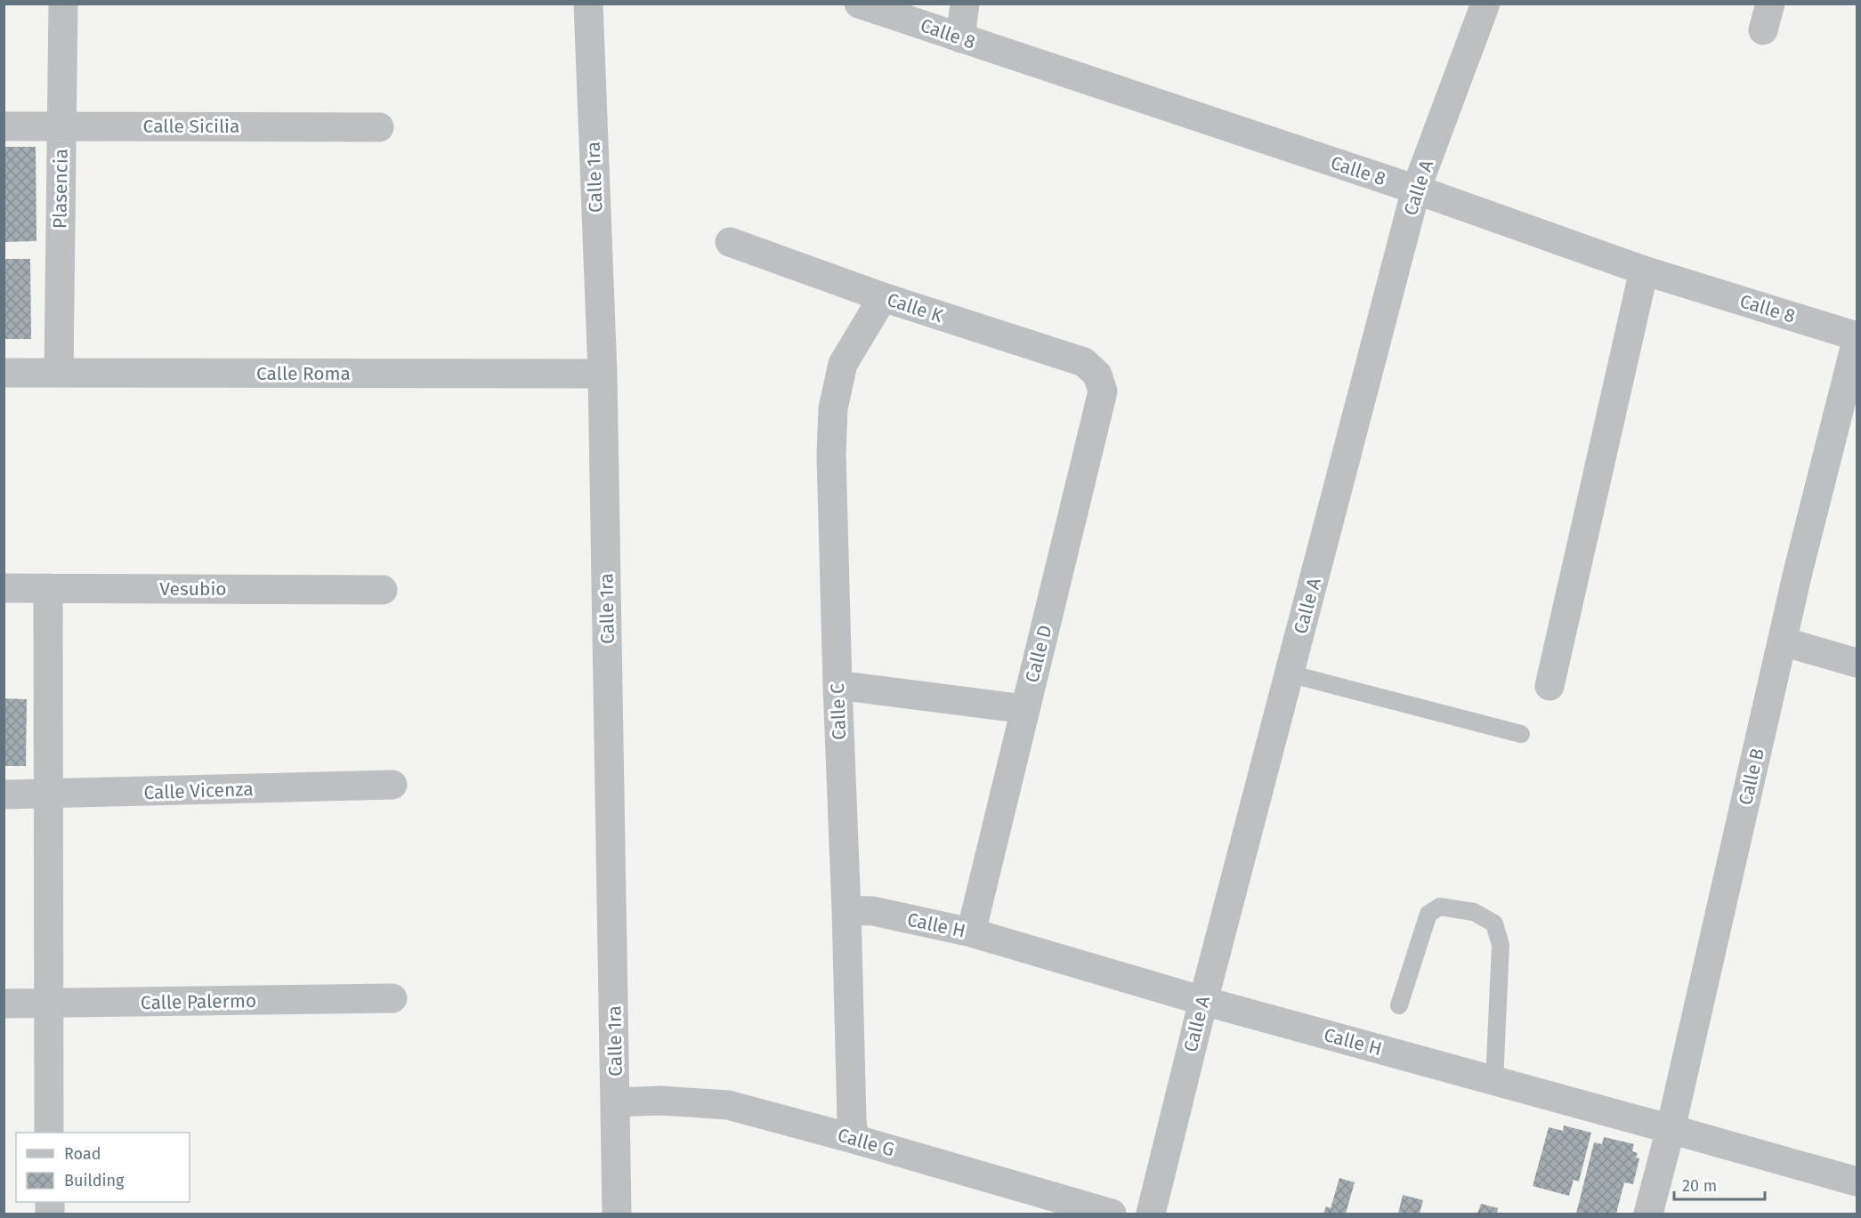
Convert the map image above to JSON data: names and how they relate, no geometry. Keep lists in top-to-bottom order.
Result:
{
  "streets": {
    "street": [
      "Calle 8",
      "Calle Sicilia",
      "Calle 1ra",
      "Calle A",
      "Plasencia",
      "Calle K",
      "Calle Roma",
      "Vesubio",
      "Calle D",
      "Calle C",
      "Calle B",
      "Calle Vicenza",
      "Calle H",
      "Calle Palermo",
      "Calle G"
    ]
  },
  "crossings": [
    ["Calle 8", "Calle A"],
    ["Calle Sicilia", "Plasencia"],
    ["Calle 1ra", "Calle Roma"],
    ["Calle 1ra", "Calle G"],
    ["Calle A", "Calle H"],
    ["Plasencia", "Calle Roma"],
    ["Calle K", "Calle D"],
    ["Calle K", "Calle C"],
    ["Calle D", "Calle H"],
    ["Calle C", "Calle H"],
    ["Calle C", "Calle G"],
    ["Calle B", "Calle H"]
  ],
  "legend": ["Road", "Building"],
  "scale_bar": "20 m"
}
